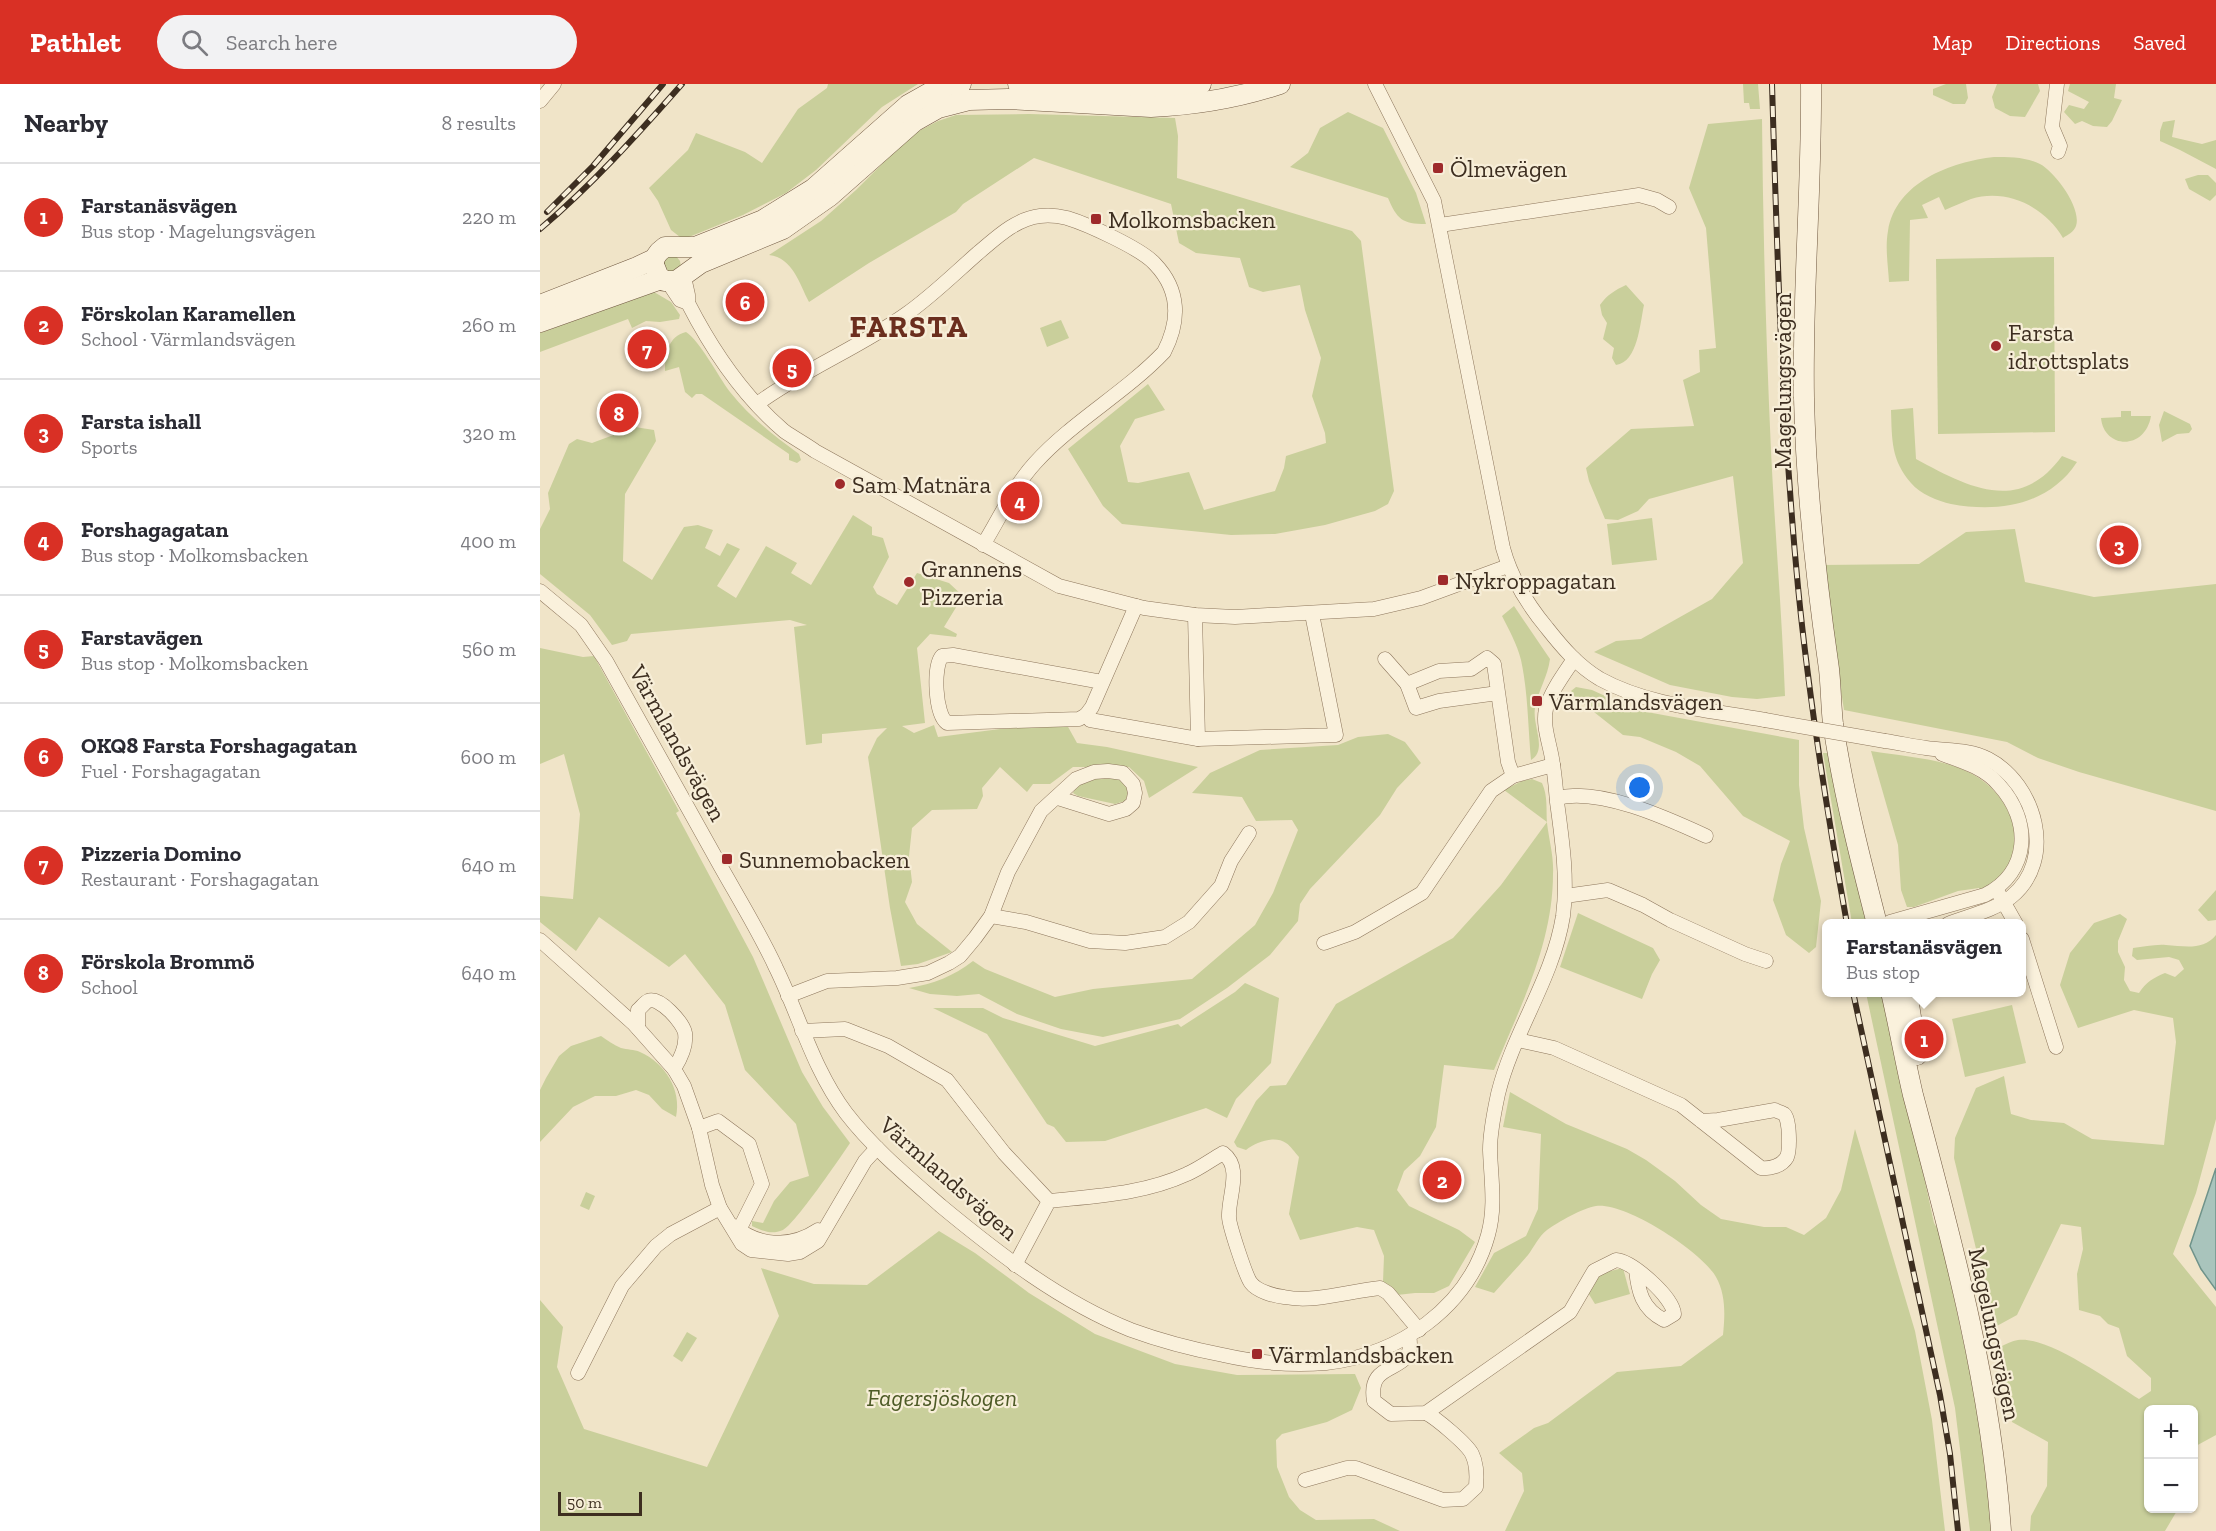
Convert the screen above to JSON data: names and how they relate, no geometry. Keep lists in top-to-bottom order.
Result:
{
  "streets": {
    "main road": ["Magelungsvägen"],
    "street": ["Värmlandsvägen"]
  },
  "districts": ["FARSTA"],
  "parks": ["Fagersjöskogen"],
  "places": {
    "transit": [
      "Ölmevägen",
      "Molkomsbacken",
      "Nykroppagatan",
      "Värmlandsvägen",
      "Sunnemobacken",
      "Värmlandsbacken"
    ],
    "other": ["Farsta idrottsplats", "Sam Matnära", "Grannens Pizzeria"]
  },
  "scale_bar": "50 m",
  "page": {
    "header": "Pathlet",
    "search": "Search here",
    "nav": ["Map", "Directions", "Saved"],
    "heading": ["Nearby", "8 results"],
    "list": [
      {
        "mark": "1",
        "name": "Farstanäsvägen",
        "note": "Bus stop · Magelungsvägen",
        "value": "220 m"
      },
      {
        "mark": "2",
        "name": "Förskolan Karamellen",
        "note": "School · Värmlandsvägen",
        "value": "260 m"
      },
      {
        "mark": "3",
        "name": "Farsta ishall",
        "note": "Sports",
        "value": "320 m"
      },
      {
        "mark": "4",
        "name": "Forshagagatan",
        "note": "Bus stop · Molkomsbacken",
        "value": "400 m"
      },
      {
        "mark": "5",
        "name": "Farstavägen",
        "note": "Bus stop · Molkomsbacken",
        "value": "560 m"
      },
      {
        "mark": "6",
        "name": "OKQ8 Farsta Forshagagatan",
        "note": "Fuel · Forshagagatan",
        "value": "600 m"
      },
      {
        "mark": "7",
        "name": "Pizzeria Domino",
        "note": "Restaurant · Forshagagatan",
        "value": "640 m"
      },
      {
        "mark": "8",
        "name": "Förskola Brommö",
        "note": "School",
        "value": "640 m"
      }
    ],
    "pins": [
      "6",
      "7",
      "5",
      "8",
      "4",
      "3",
      "1",
      "2"
    ],
    "popup": ["Farstanäsvägen", "Bus stop"],
    "map_buttons": ["+", "−"],
    "scale": "50 m"
  }
}
